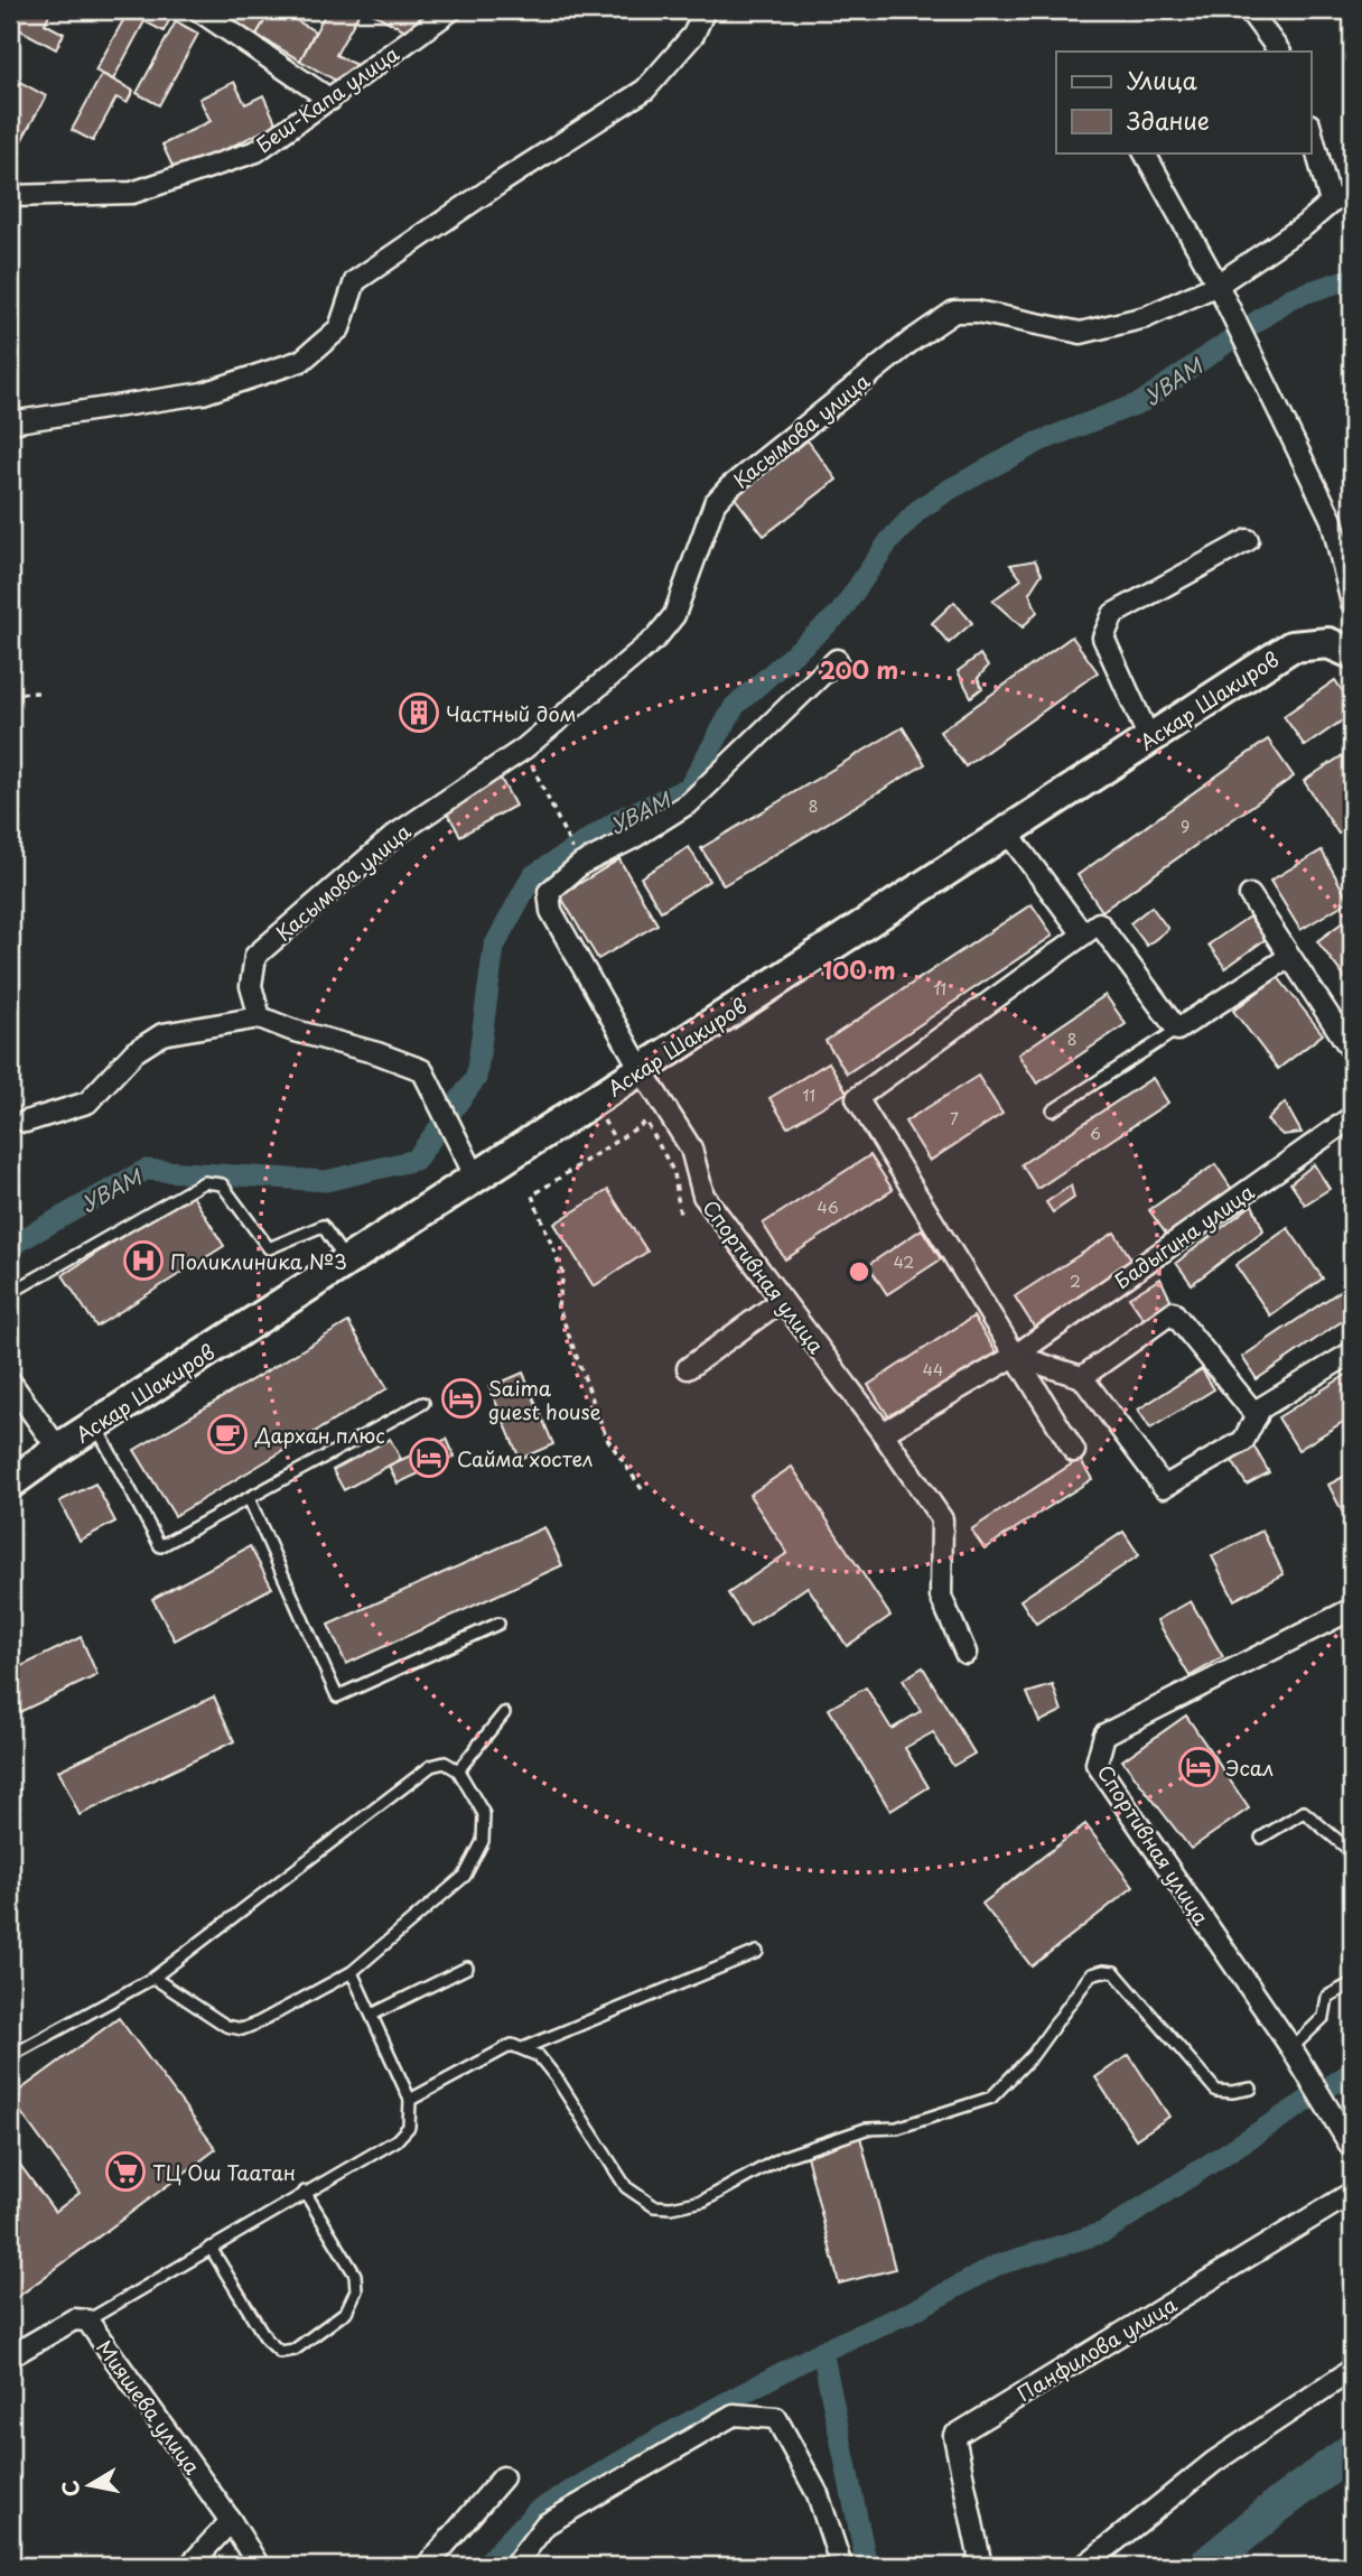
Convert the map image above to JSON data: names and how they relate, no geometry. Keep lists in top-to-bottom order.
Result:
{
  "streets": {
    "main road": ["Аскар Шакиров"],
    "street": [
      "Беш-Капа улица",
      "Касымова улица",
      "Бадыгина улица",
      "Спортивная улица",
      "Панфилова улица",
      "Мияшева улица"
    ]
  },
  "crossings": [
    ["Аскар Шакиров", "Спортивная улица"],
    ["Бадыгина улица", "Спортивная улица"]
  ],
  "water": ["УВАМ"],
  "places": {
    "building": ["Частный дом"],
    "hospital": ["Поликлиника №3"],
    "hotel": ["Saima guest house", "Сайма хостел", "Эсал"],
    "cafe": ["Дархан плюс"],
    "supermarket": ["ТЦ Ош Таатан"]
  },
  "house_numbers": [
    "8",
    "9",
    "11",
    "8",
    "11",
    "7",
    "6",
    "46",
    "42",
    "2",
    "44"
  ],
  "legend": ["Улица", "Здание"],
  "north": "left",
  "rings": ["200 m", "100 m"]
}
